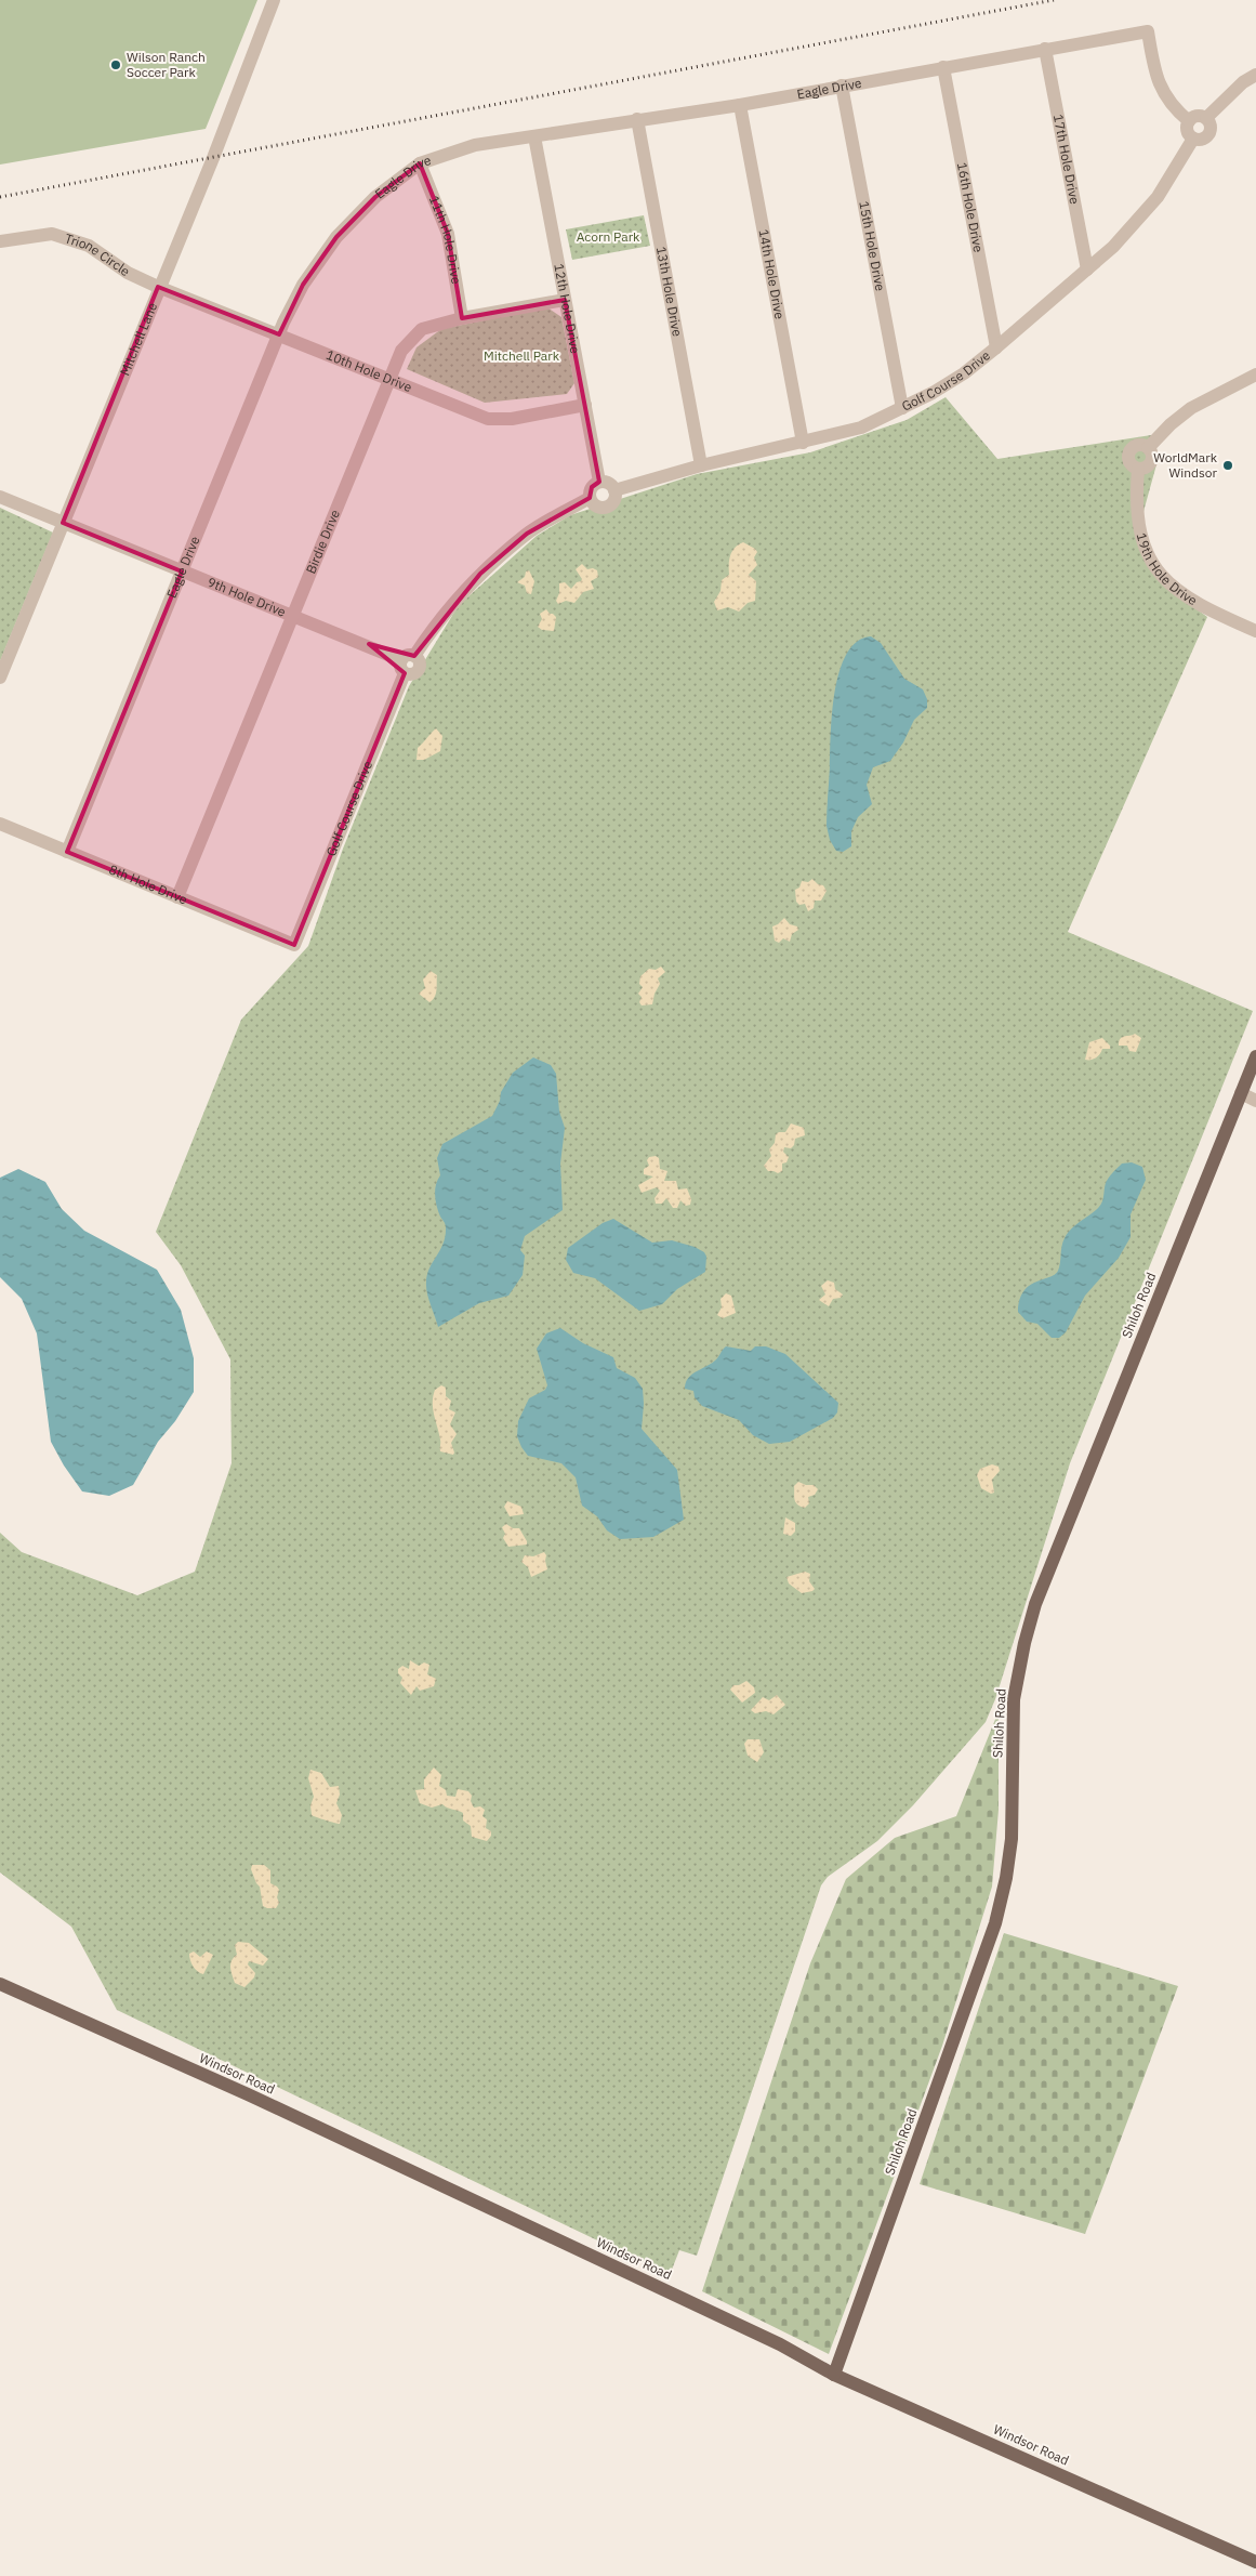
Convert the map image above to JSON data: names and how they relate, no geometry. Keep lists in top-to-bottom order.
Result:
{
  "streets": {
    "main road": ["Shiloh Road", "Windsor Road"],
    "street": [
      "Eagle Drive",
      "17th Hole Drive",
      "16th Hole Drive",
      "11th Hole Drive",
      "15th Hole Drive",
      "Trione Circle",
      "14th Hole Drive",
      "13th Hole Drive",
      "12th Hole Drive",
      "Mitchell Lane",
      "10th Hole Drive",
      "Golf Course Drive",
      "Birdie Drive",
      "19th Hole Drive",
      "9th Hole Drive",
      "8th Hole Drive"
    ]
  },
  "crossings": [
    ["Eagle Drive", "17th Hole Drive"],
    ["Eagle Drive", "16th Hole Drive"],
    ["Eagle Drive", "11th Hole Drive"],
    ["Eagle Drive", "15th Hole Drive"],
    ["Eagle Drive", "14th Hole Drive"],
    ["Eagle Drive", "13th Hole Drive"],
    ["Eagle Drive", "12th Hole Drive"],
    ["Eagle Drive", "10th Hole Drive"],
    ["Eagle Drive", "Golf Course Drive"],
    ["Eagle Drive", "9th Hole Drive"],
    ["Eagle Drive", "8th Hole Drive"],
    ["17th Hole Drive", "Golf Course Drive"],
    ["16th Hole Drive", "Golf Course Drive"],
    ["11th Hole Drive", "Birdie Drive"],
    ["15th Hole Drive", "Golf Course Drive"],
    ["Trione Circle", "Mitchell Lane"],
    ["Trione Circle", "10th Hole Drive"],
    ["14th Hole Drive", "Golf Course Drive"],
    ["13th Hole Drive", "Golf Course Drive"],
    ["12th Hole Drive", "10th Hole Drive"],
    ["12th Hole Drive", "Golf Course Drive"],
    ["12th Hole Drive", "Birdie Drive"],
    ["Mitchell Lane", "10th Hole Drive"],
    ["Mitchell Lane", "9th Hole Drive"],
    ["10th Hole Drive", "Birdie Drive"],
    ["Golf Course Drive", "9th Hole Drive"],
    ["Golf Course Drive", "8th Hole Drive"],
    ["Birdie Drive", "9th Hole Drive"],
    ["Birdie Drive", "8th Hole Drive"],
    ["Shiloh Road", "Windsor Road"]
  ],
  "parks": ["Acorn Park", "Mitchell Park"],
  "places": ["Wilson Ranch Soccer Park", "WorldMark Windsor"]
}
